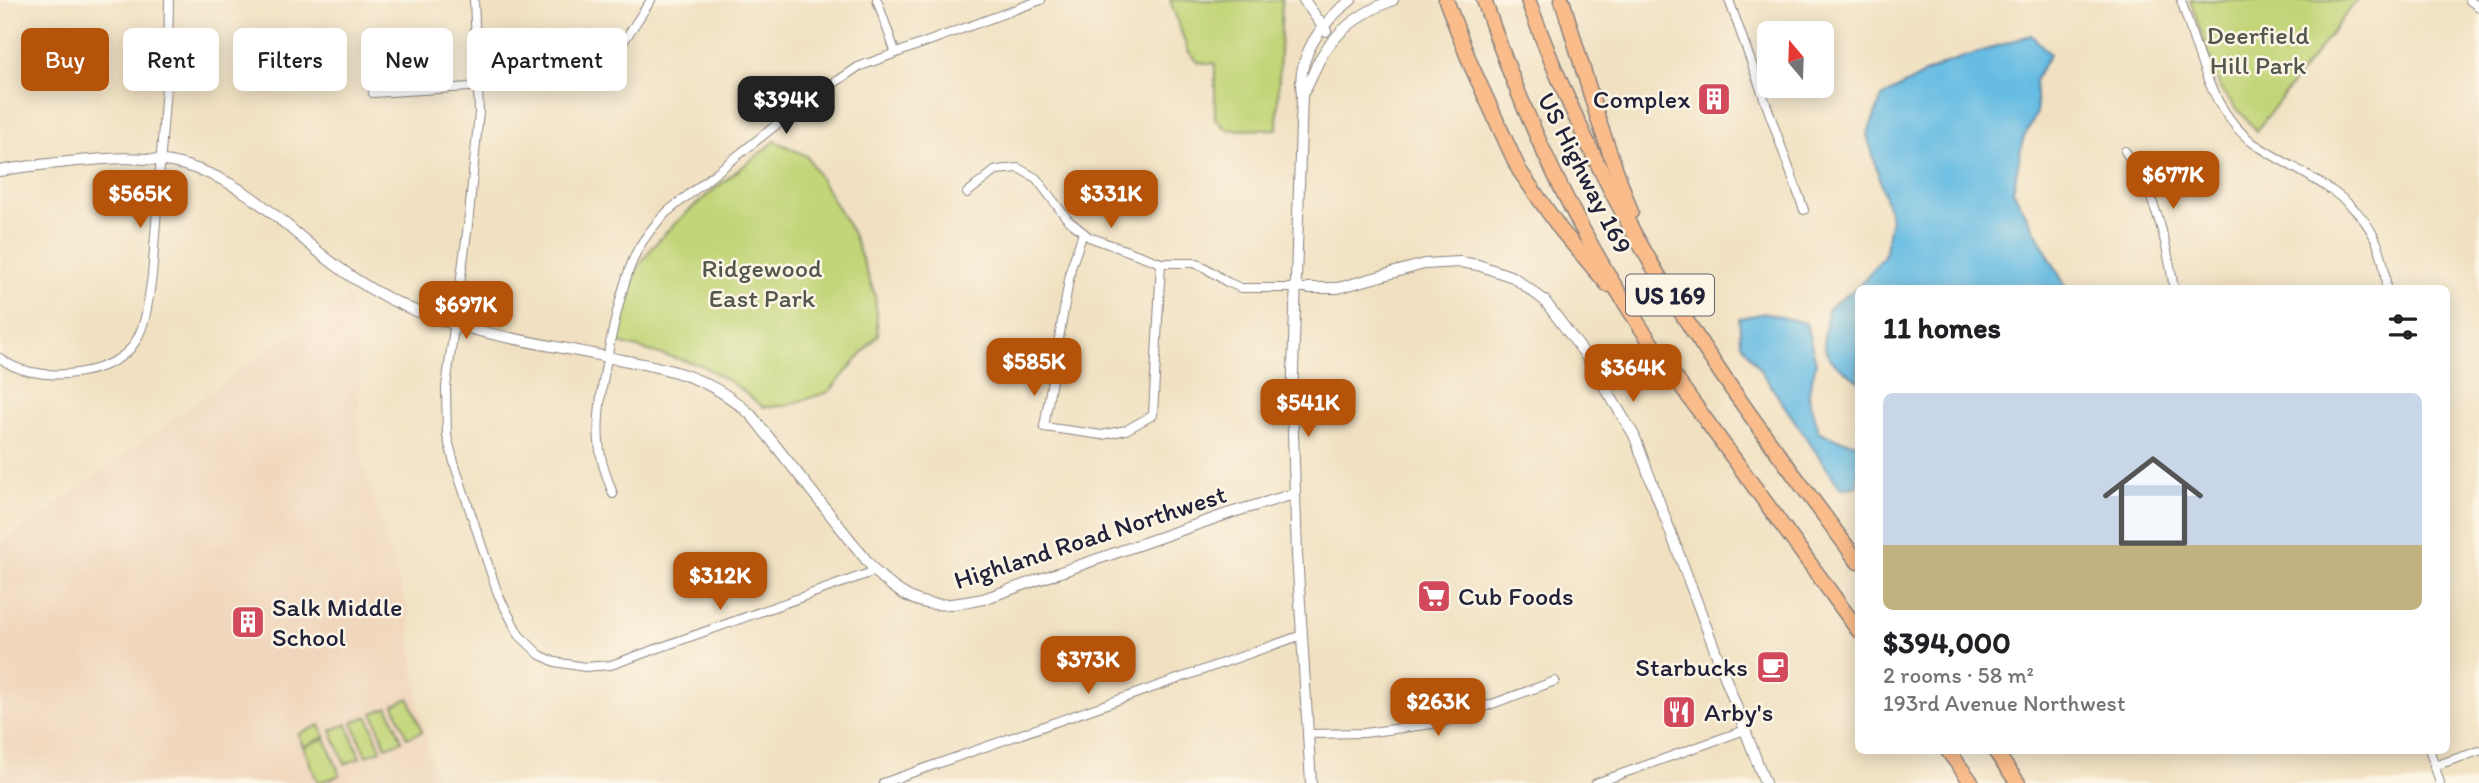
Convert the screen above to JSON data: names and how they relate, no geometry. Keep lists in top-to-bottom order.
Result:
{
  "streets": {
    "highway": ["US Highway 169", "US 169"],
    "street": ["Highland Road Northwest"]
  },
  "parks": ["Deerfield Hill Park", "Ridgewood East Park"],
  "places": {
    "building": ["Complex", "Salk Middle School"],
    "supermarket": ["Cub Foods"],
    "cafe": ["Starbucks"],
    "restaurant": ["Arby's"]
  },
  "north": "top",
  "page": {
    "chip": [
      "Buy",
      "Rent",
      "Filters",
      "New",
      "Apartment"
    ],
    "price": [
      "$394K",
      "$677K",
      "$565K",
      "$331K",
      "$697K",
      "$585K",
      "$364K",
      "$541K",
      "$312K",
      "$373K",
      "$263K"
    ],
    "heading": "11 homes",
    "list": [
      {
        "name": "$394,000",
        "note": "2 rooms · 58 m² · 193rd Avenue Northwest"
      }
    ]
  }
}
